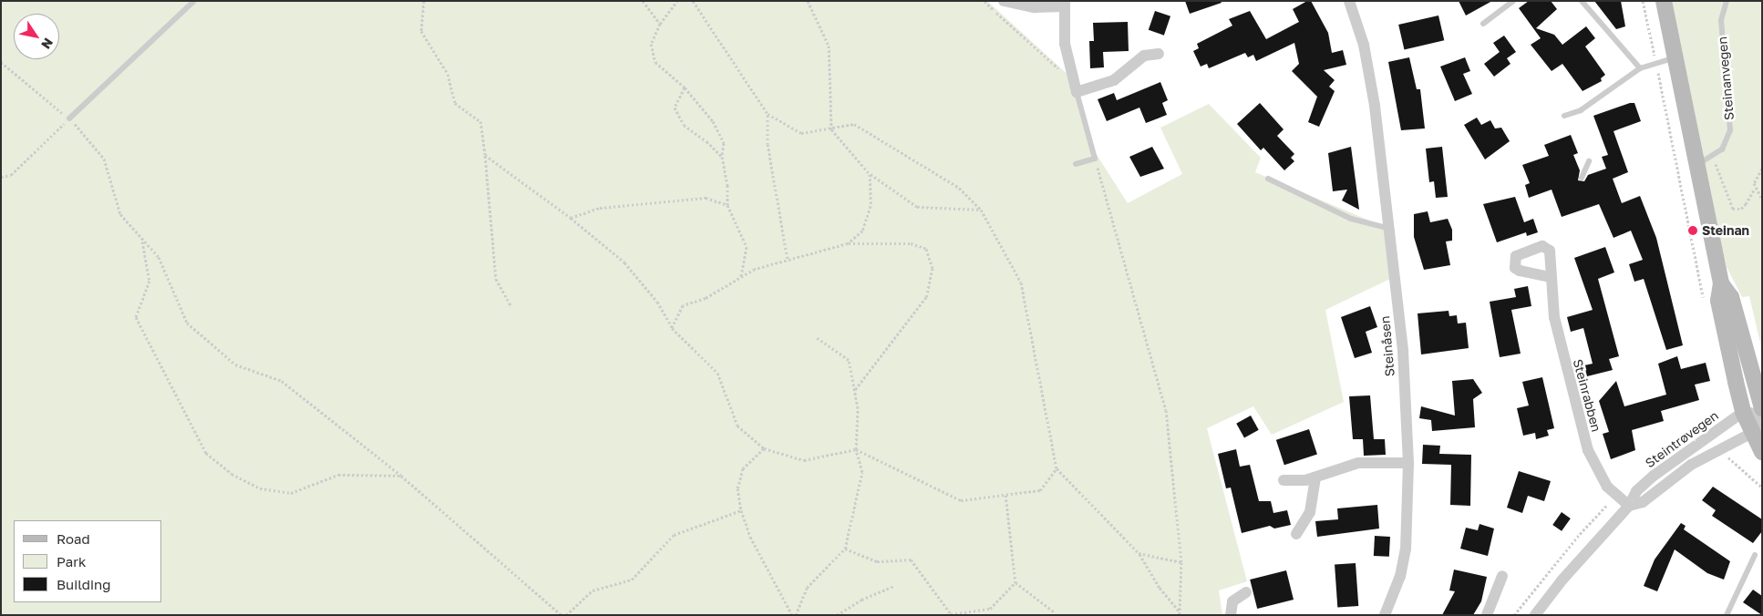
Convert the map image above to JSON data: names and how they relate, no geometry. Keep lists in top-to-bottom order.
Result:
{
  "streets": {
    "street": ["Steinåsen", "Steinrabben", "Steintrøvegen"],
    "lane": ["Steinanvegen"]
  },
  "crossings": [
    ["Steinrabben", "Steintrøvegen"]
  ],
  "places": ["Steinan"],
  "legend": ["Road", "Park", "Building"],
  "north": "bottom right"
}
